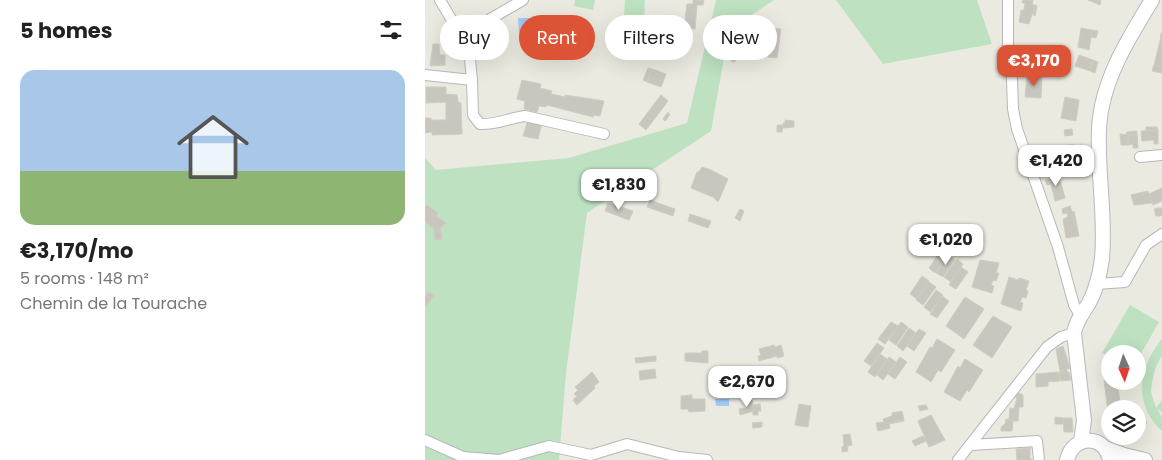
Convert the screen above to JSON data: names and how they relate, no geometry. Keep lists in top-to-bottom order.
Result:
{
  "north": "bottom",
  "page": {
    "heading": "5 homes",
    "chip": [
      "Buy",
      "Rent",
      "Filters",
      "New"
    ],
    "price": [
      "€3,170",
      "€1,420",
      "€1,830",
      "€1,020",
      "€2,670"
    ],
    "list": [
      {
        "name": "€3,170/mo",
        "note": "5 rooms · 148 m² · Chemin de la Tourache"
      }
    ]
  }
}
